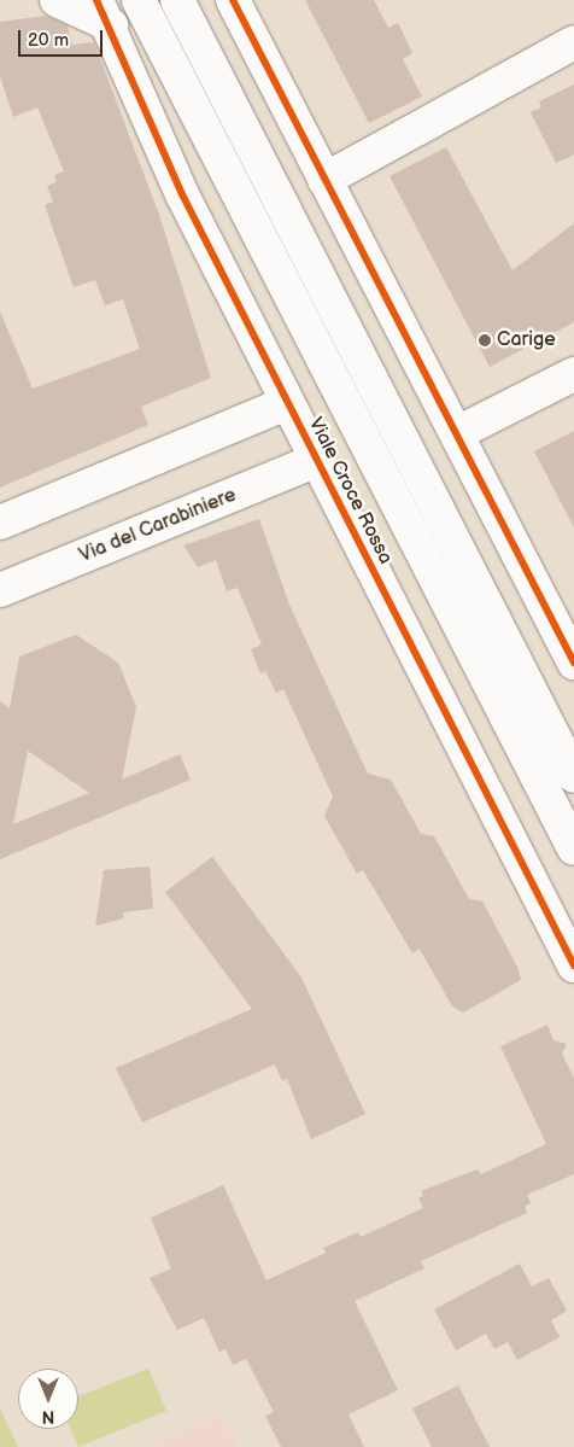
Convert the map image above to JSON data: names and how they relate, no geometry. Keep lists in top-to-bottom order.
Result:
{
  "streets": {
    "street": ["Viale Croce Rossa", "Via del Carabiniere"]
  },
  "crossings": [
    ["Viale Croce Rossa", "Via del Carabiniere"]
  ],
  "places": ["Carige"],
  "scale_bar": "20 m",
  "north": "bottom"
}
